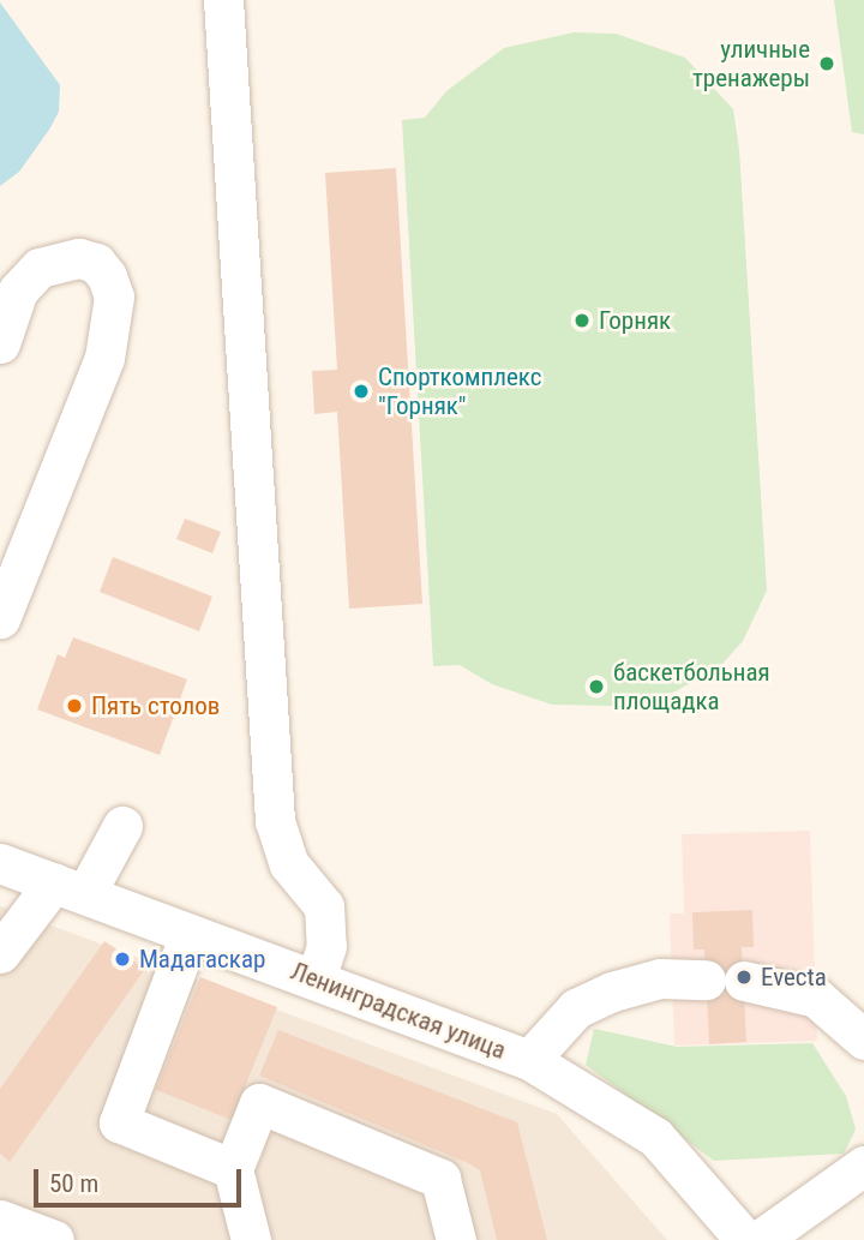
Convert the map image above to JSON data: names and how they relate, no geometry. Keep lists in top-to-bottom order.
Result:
{
  "streets": {
    "street": ["Ленинградская улица"]
  },
  "places": [
    "уличные тренажеры",
    "Горняк",
    "Спорткомплекс \"Горняк\"",
    "баскетбольная площадка",
    "Пять столов",
    "Мадагаскар",
    "Evecta"
  ],
  "scale_bar": "50 m"
}
